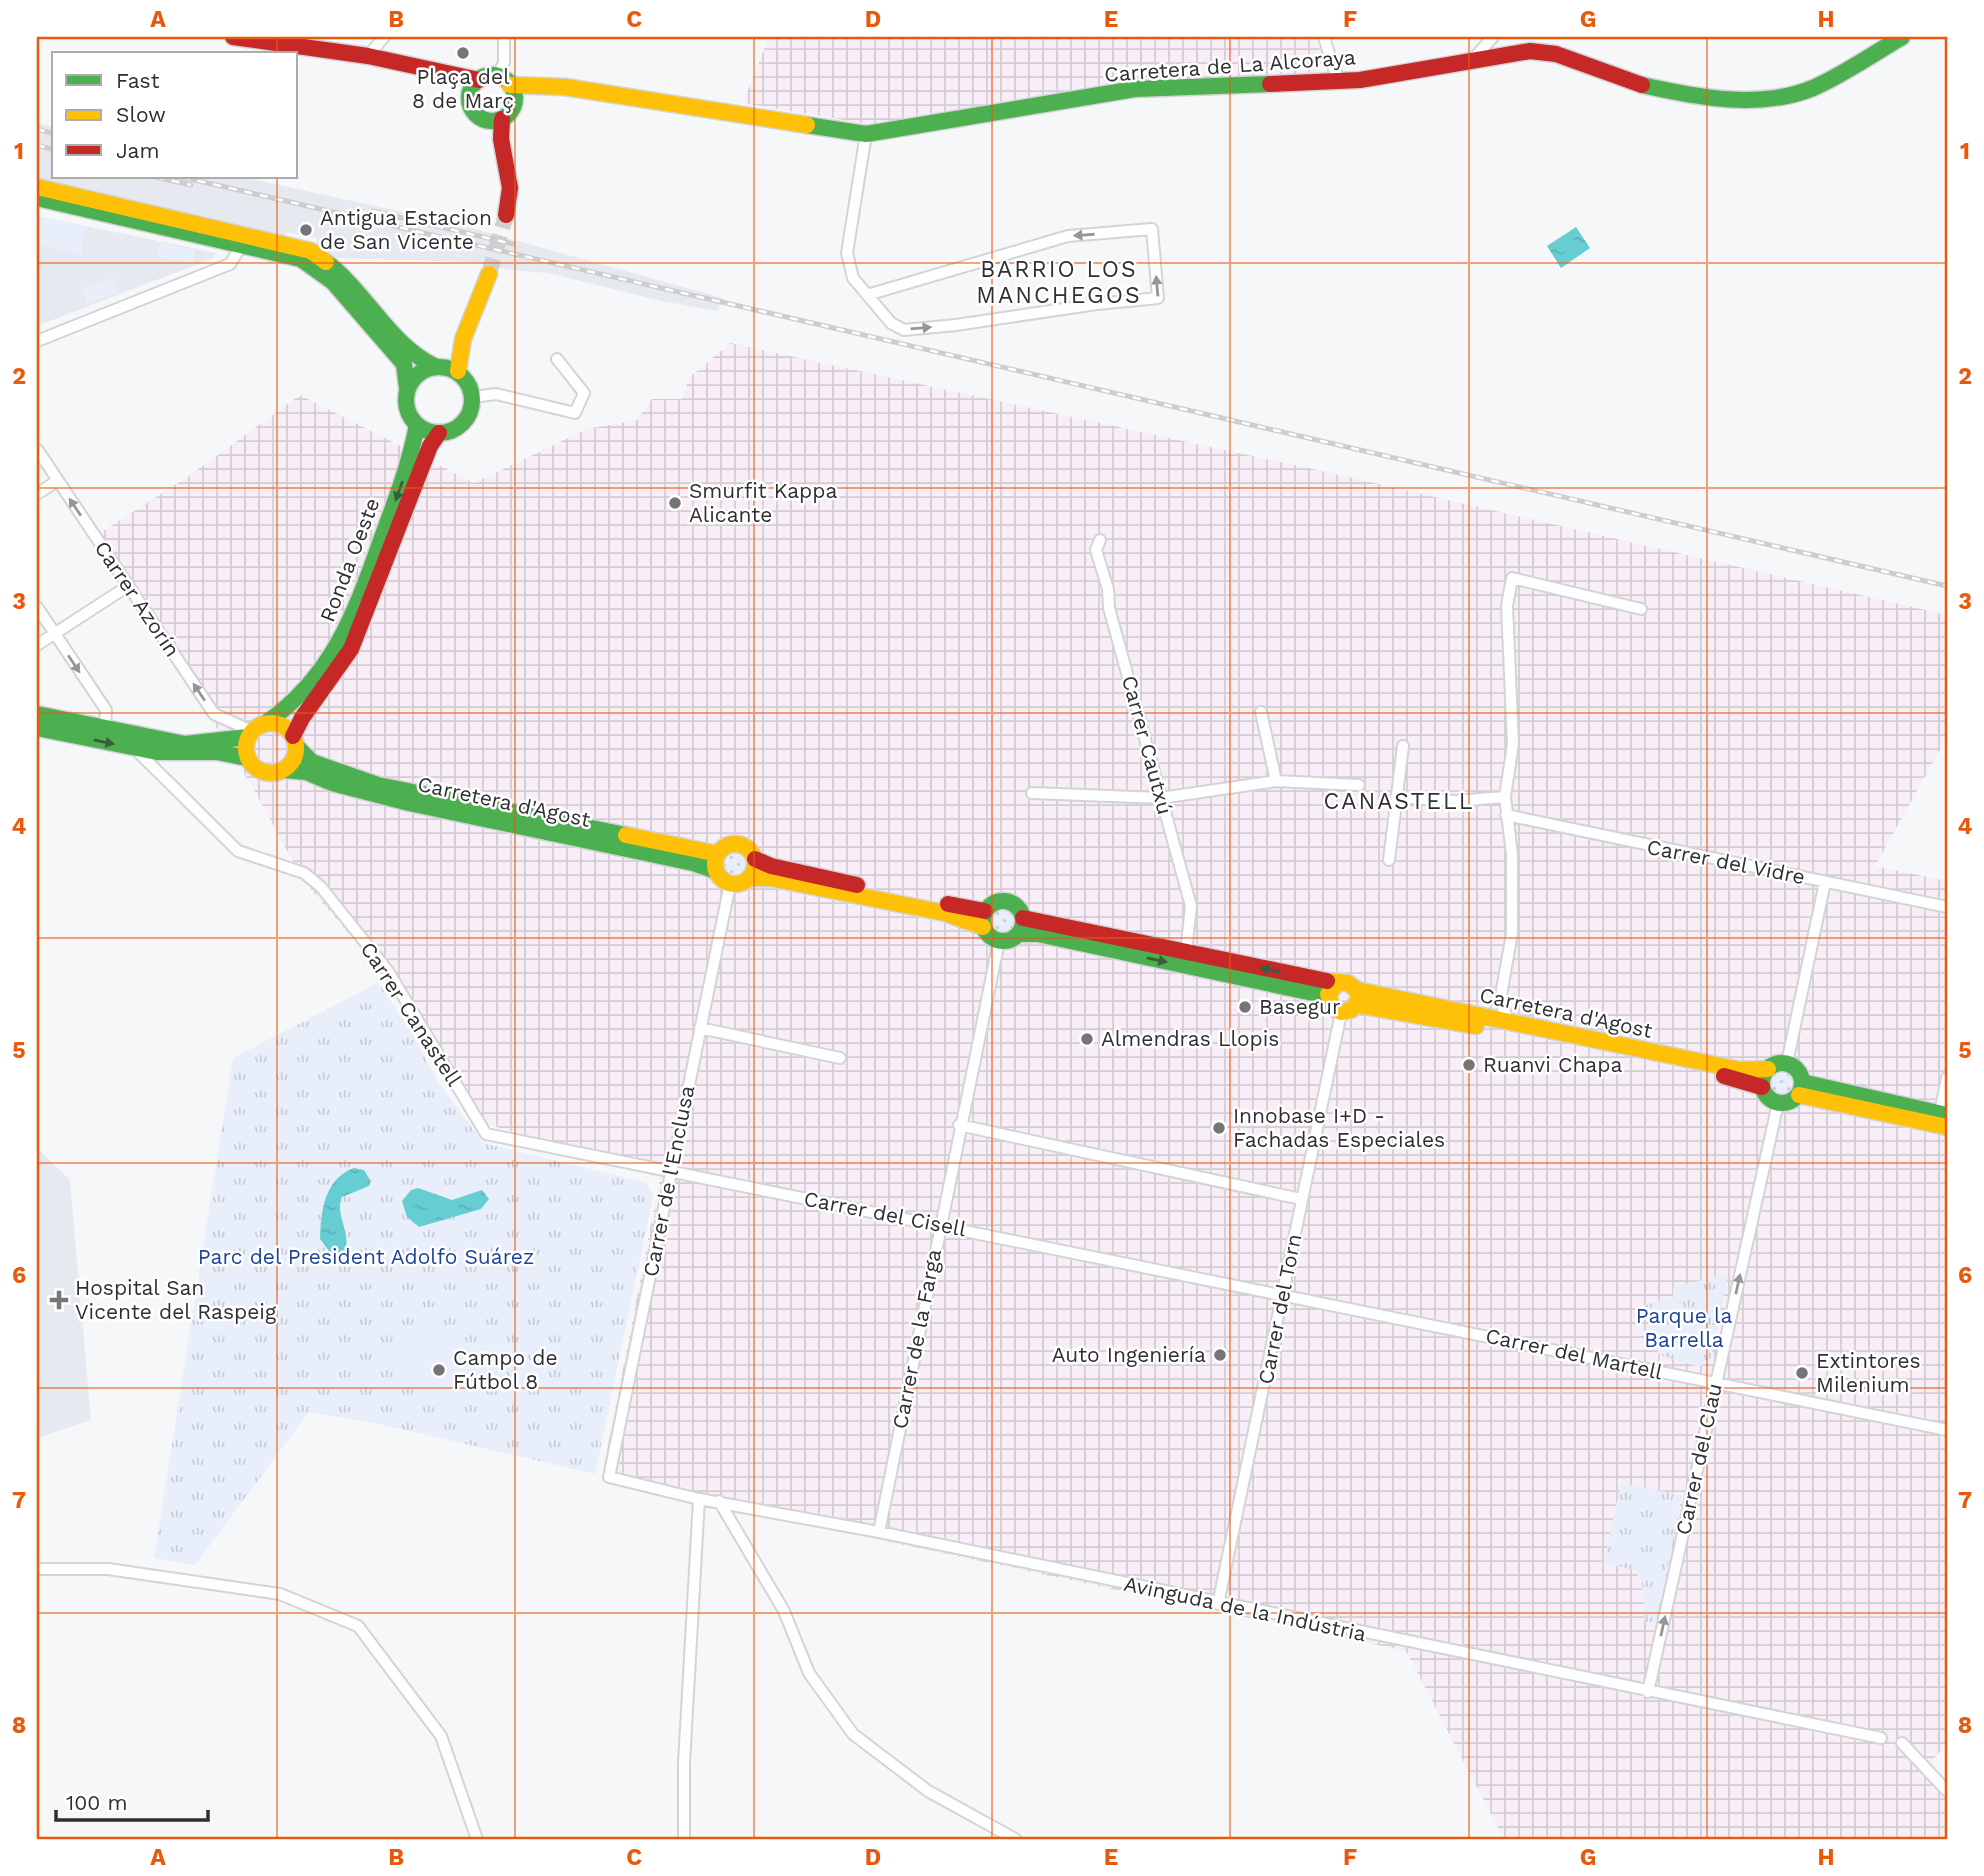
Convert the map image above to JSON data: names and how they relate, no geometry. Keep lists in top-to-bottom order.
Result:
{
  "streets": {
    "main road": ["Carretera de La Alcoraya", "Ronda Oeste", "Carretera d'Agost"],
    "street": [
      "Carrer Azorín",
      "Carrer Cautxú",
      "Carrer del Vidre",
      "Carrer Canastell",
      "Carrer de l'Enclusa",
      "Carrer del Cisell",
      "Carrer del Torn",
      "Carrer de la Farga",
      "Carrer del Martell",
      "Carrer del Clau",
      "Avinguda de la Indústria"
    ]
  },
  "crossings": [
    ["Ronda Oeste", "Carrer Azorín"],
    ["Ronda Oeste", "Carretera d'Agost"],
    ["Carrer Azorín", "Carretera d'Agost"],
    ["Carretera d'Agost", "Carrer de l'Enclusa"],
    ["Carretera d'Agost", "Carrer del Torn"],
    ["Carretera d'Agost", "Carrer del Clau"],
    ["Carrer Canastell", "Carrer del Cisell"],
    ["Carrer de l'Enclusa", "Carrer del Cisell"],
    ["Carrer de l'Enclusa", "Avinguda de la Indústria"],
    ["Carrer del Cisell", "Carrer del Torn"],
    ["Carrer del Cisell", "Carrer de la Farga"],
    ["Carrer del Cisell", "Carrer del Martell"],
    ["Carrer del Torn", "Carrer del Martell"],
    ["Carrer del Torn", "Avinguda de la Indústria"],
    ["Carrer de la Farga", "Avinguda de la Indústria"],
    ["Carrer del Martell", "Carrer del Clau"],
    ["Carrer del Clau", "Avinguda de la Indústria"]
  ],
  "one_way": ["Carrer del Clau"],
  "districts": ["BARRIO LOS MANCHEGOS", "CANASTELL"],
  "parks": ["Parc del President Adolfo Suárez", "Parque la Barrella"],
  "places": {
    "other": [
      "Plaça del 8 de Març",
      "Antigua Estacion de San Vicente",
      "Smurfit Kappa Alicante",
      "Basegur",
      "Almendras Llopis",
      "Ruanvi Chapa",
      "Innobase I+D - Fachadas Especiales",
      "Auto Ingeniería",
      "Campo de Fútbol 8",
      "Extintores Milenium"
    ],
    "health": ["Hospital San Vicente del Raspeig"]
  },
  "legend": ["Fast", "Slow", "Jam"],
  "scale_bar": "100 m",
  "grid": {
    "columns": [
      "A",
      "B",
      "C",
      "D",
      "E",
      "F",
      "G",
      "H"
    ],
    "rows": [
      "1",
      "2",
      "3",
      "4",
      "5",
      "6",
      "7",
      "8"
    ]
  }
}
